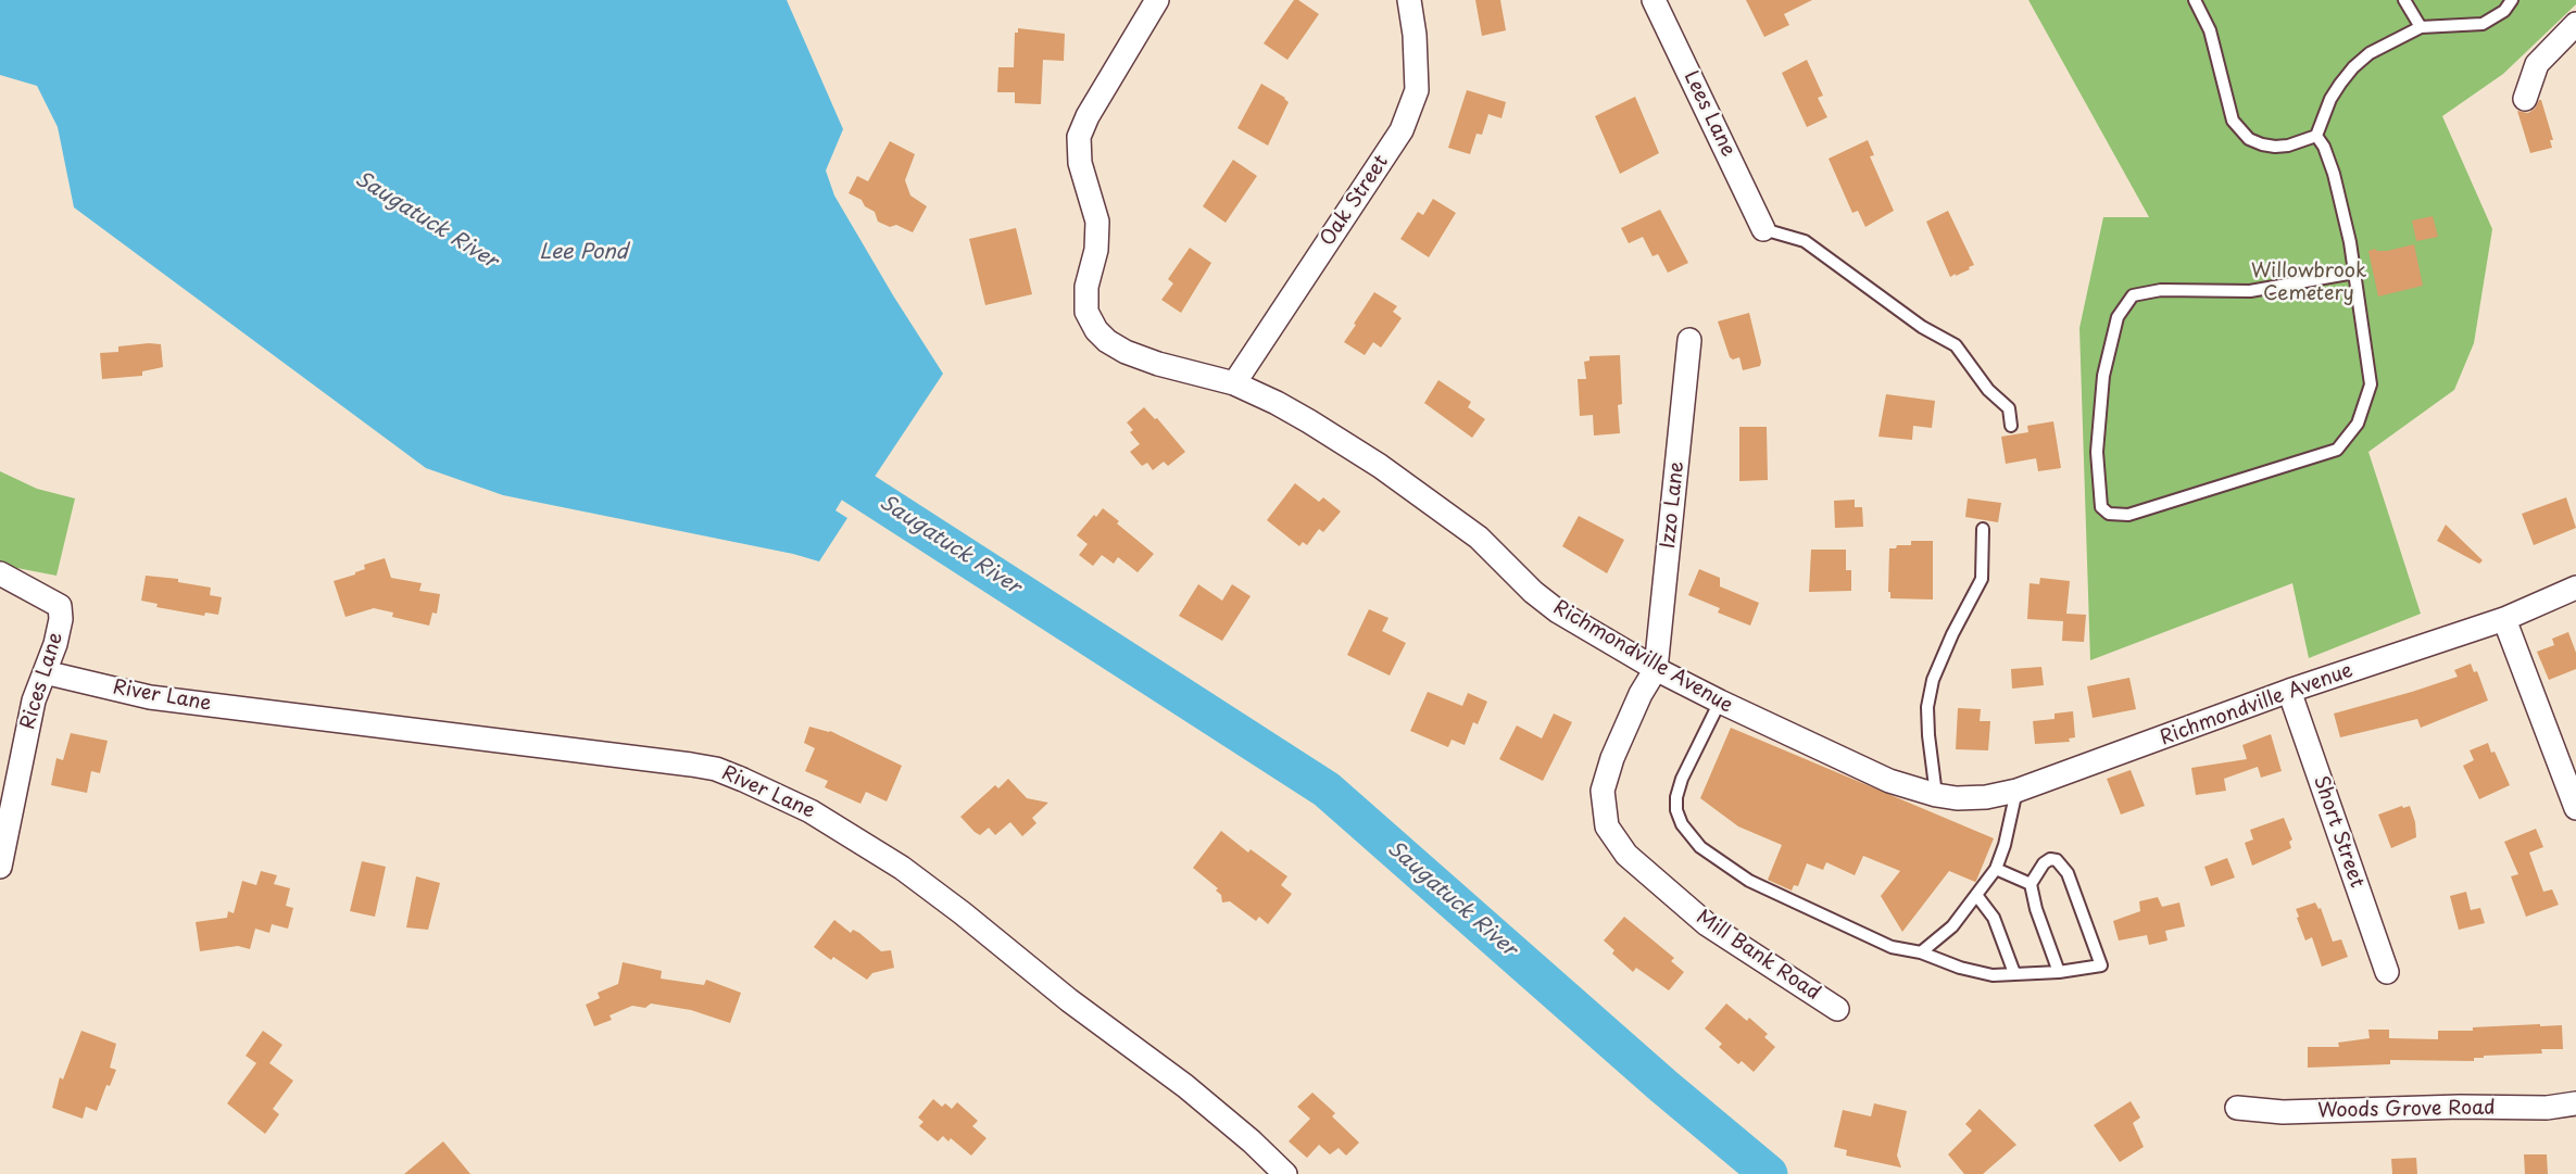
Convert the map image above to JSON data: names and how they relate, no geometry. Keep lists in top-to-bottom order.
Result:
{
  "streets": {
    "street": [
      "Lees Lane",
      "Oak Street",
      "Izzo Lane",
      "Richmondville Avenue",
      "Rices Lane",
      "River Lane",
      "Short Street",
      "Mill Bank Road",
      "Woods Grove Road"
    ]
  },
  "crossings": [
    ["Oak Street", "Richmondville Avenue"],
    ["Izzo Lane", "Richmondville Avenue"],
    ["Izzo Lane", "Mill Bank Road"],
    ["Richmondville Avenue", "Short Street"],
    ["Richmondville Avenue", "Mill Bank Road"],
    ["Rices Lane", "River Lane"]
  ],
  "water": ["Saugatuck River", "Lee Pond"],
  "parks": ["Willowbrook Cemetery"]
}
